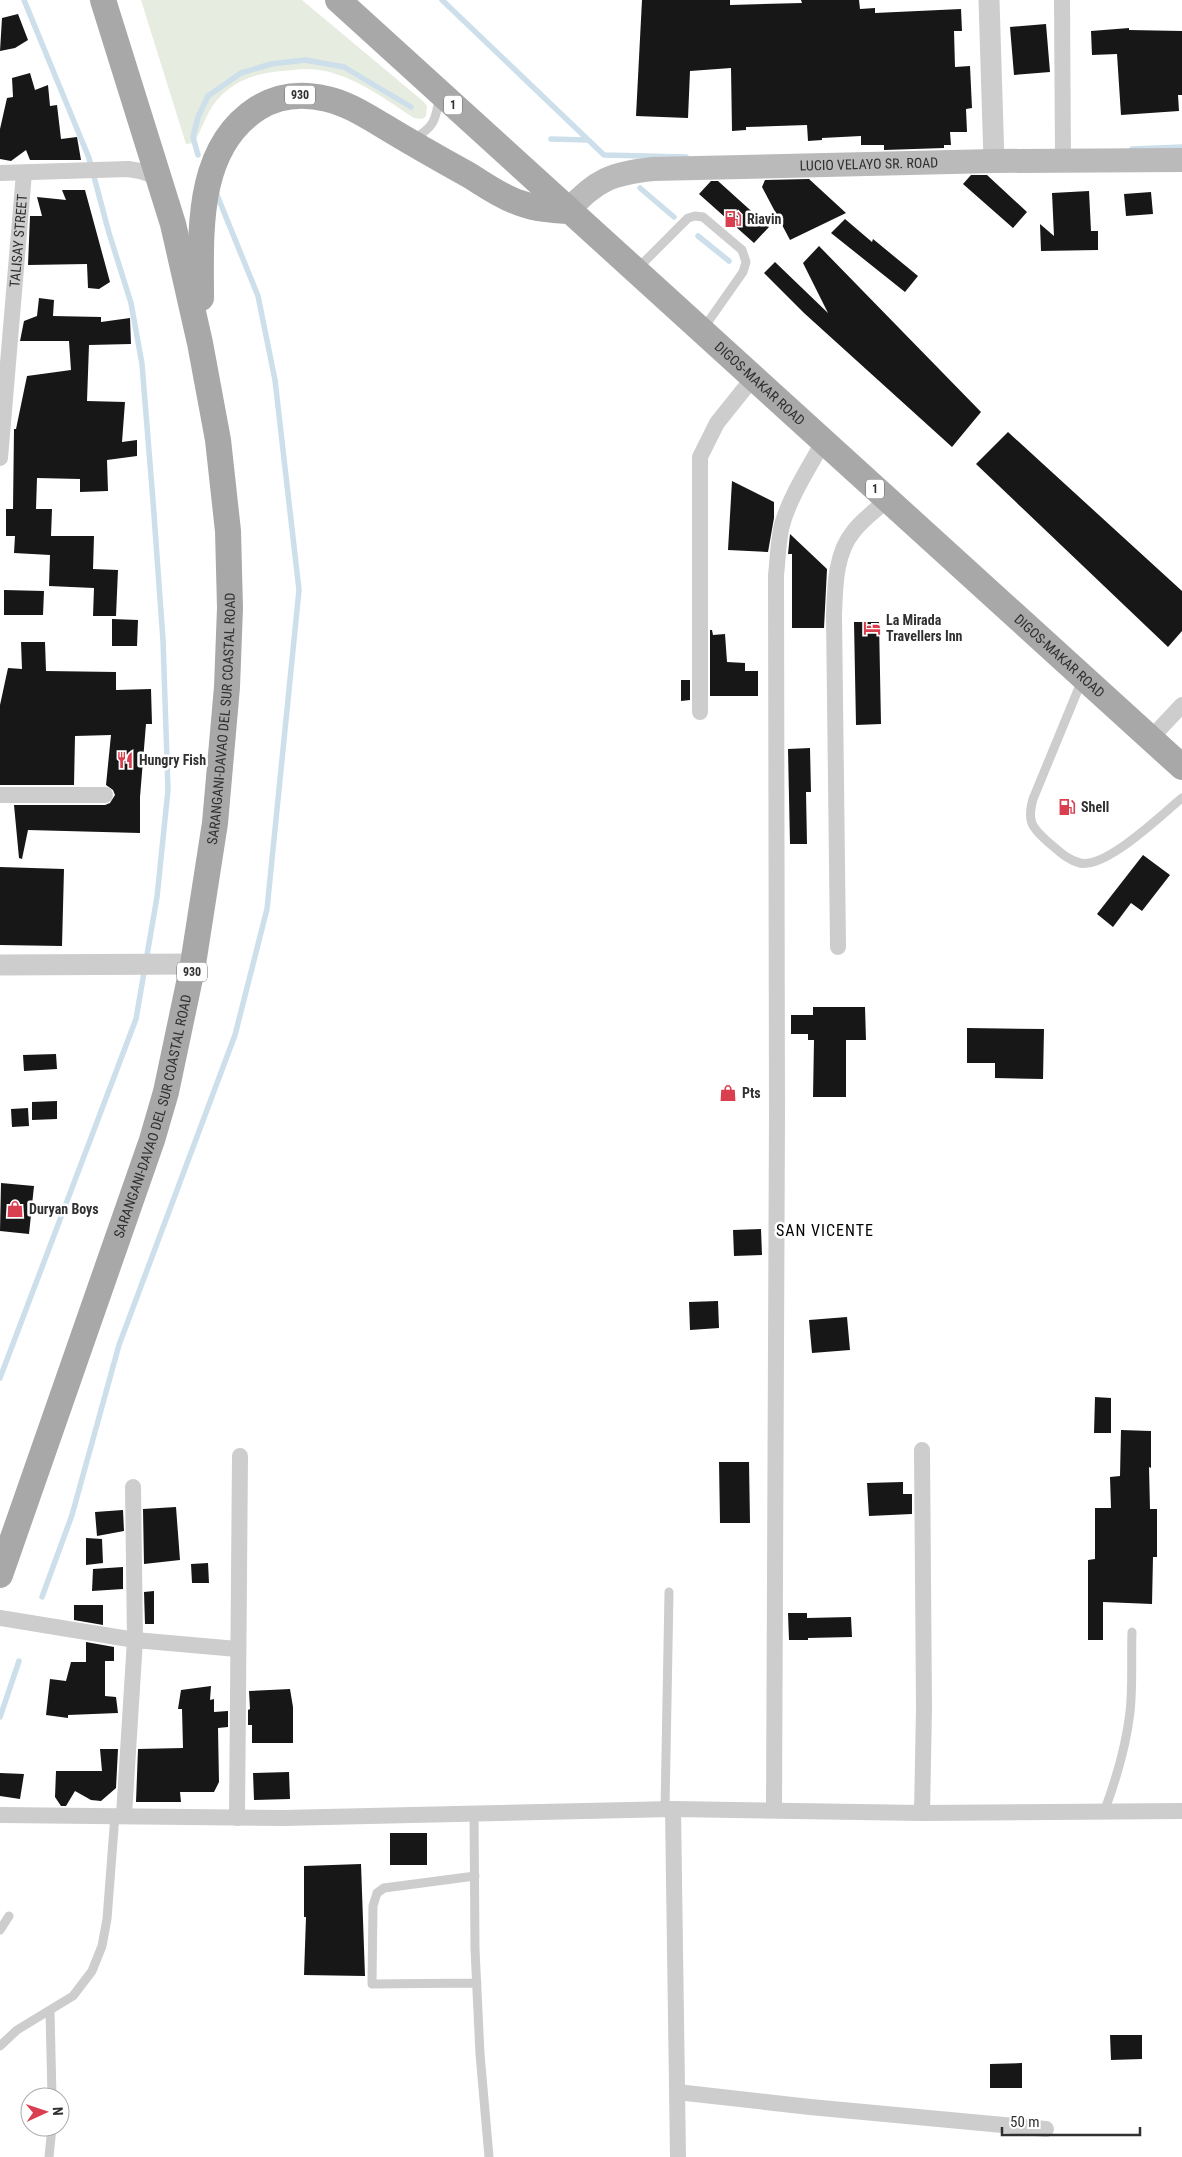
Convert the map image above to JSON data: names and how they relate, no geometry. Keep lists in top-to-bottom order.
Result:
{
  "streets": {
    "main road": [
      "930",
      "1",
      "LUCIO VELAYO SR. ROAD",
      "DIGOS-MAKAR ROAD",
      "SARANGANI-DAVAO DEL SUR COASTAL ROAD"
    ],
    "street": ["TALISAY STREET"]
  },
  "crossings": [
    ["LUCIO VELAYO SR. ROAD", "DIGOS-MAKAR ROAD"],
    ["LUCIO VELAYO SR. ROAD", "SARANGANI-DAVAO DEL SUR COASTAL ROAD"],
    ["DIGOS-MAKAR ROAD", "SARANGANI-DAVAO DEL SUR COASTAL ROAD"]
  ],
  "districts": ["SAN VICENTE"],
  "places": {
    "fuel station": ["Riavin", "Shell"],
    "hotel": ["La Mirada Travellers Inn"],
    "restaurant": ["Hungry Fish"],
    "shop": ["Pts", "Duryan Boys"]
  },
  "scale_bar": "50 m",
  "north": "right"
}
